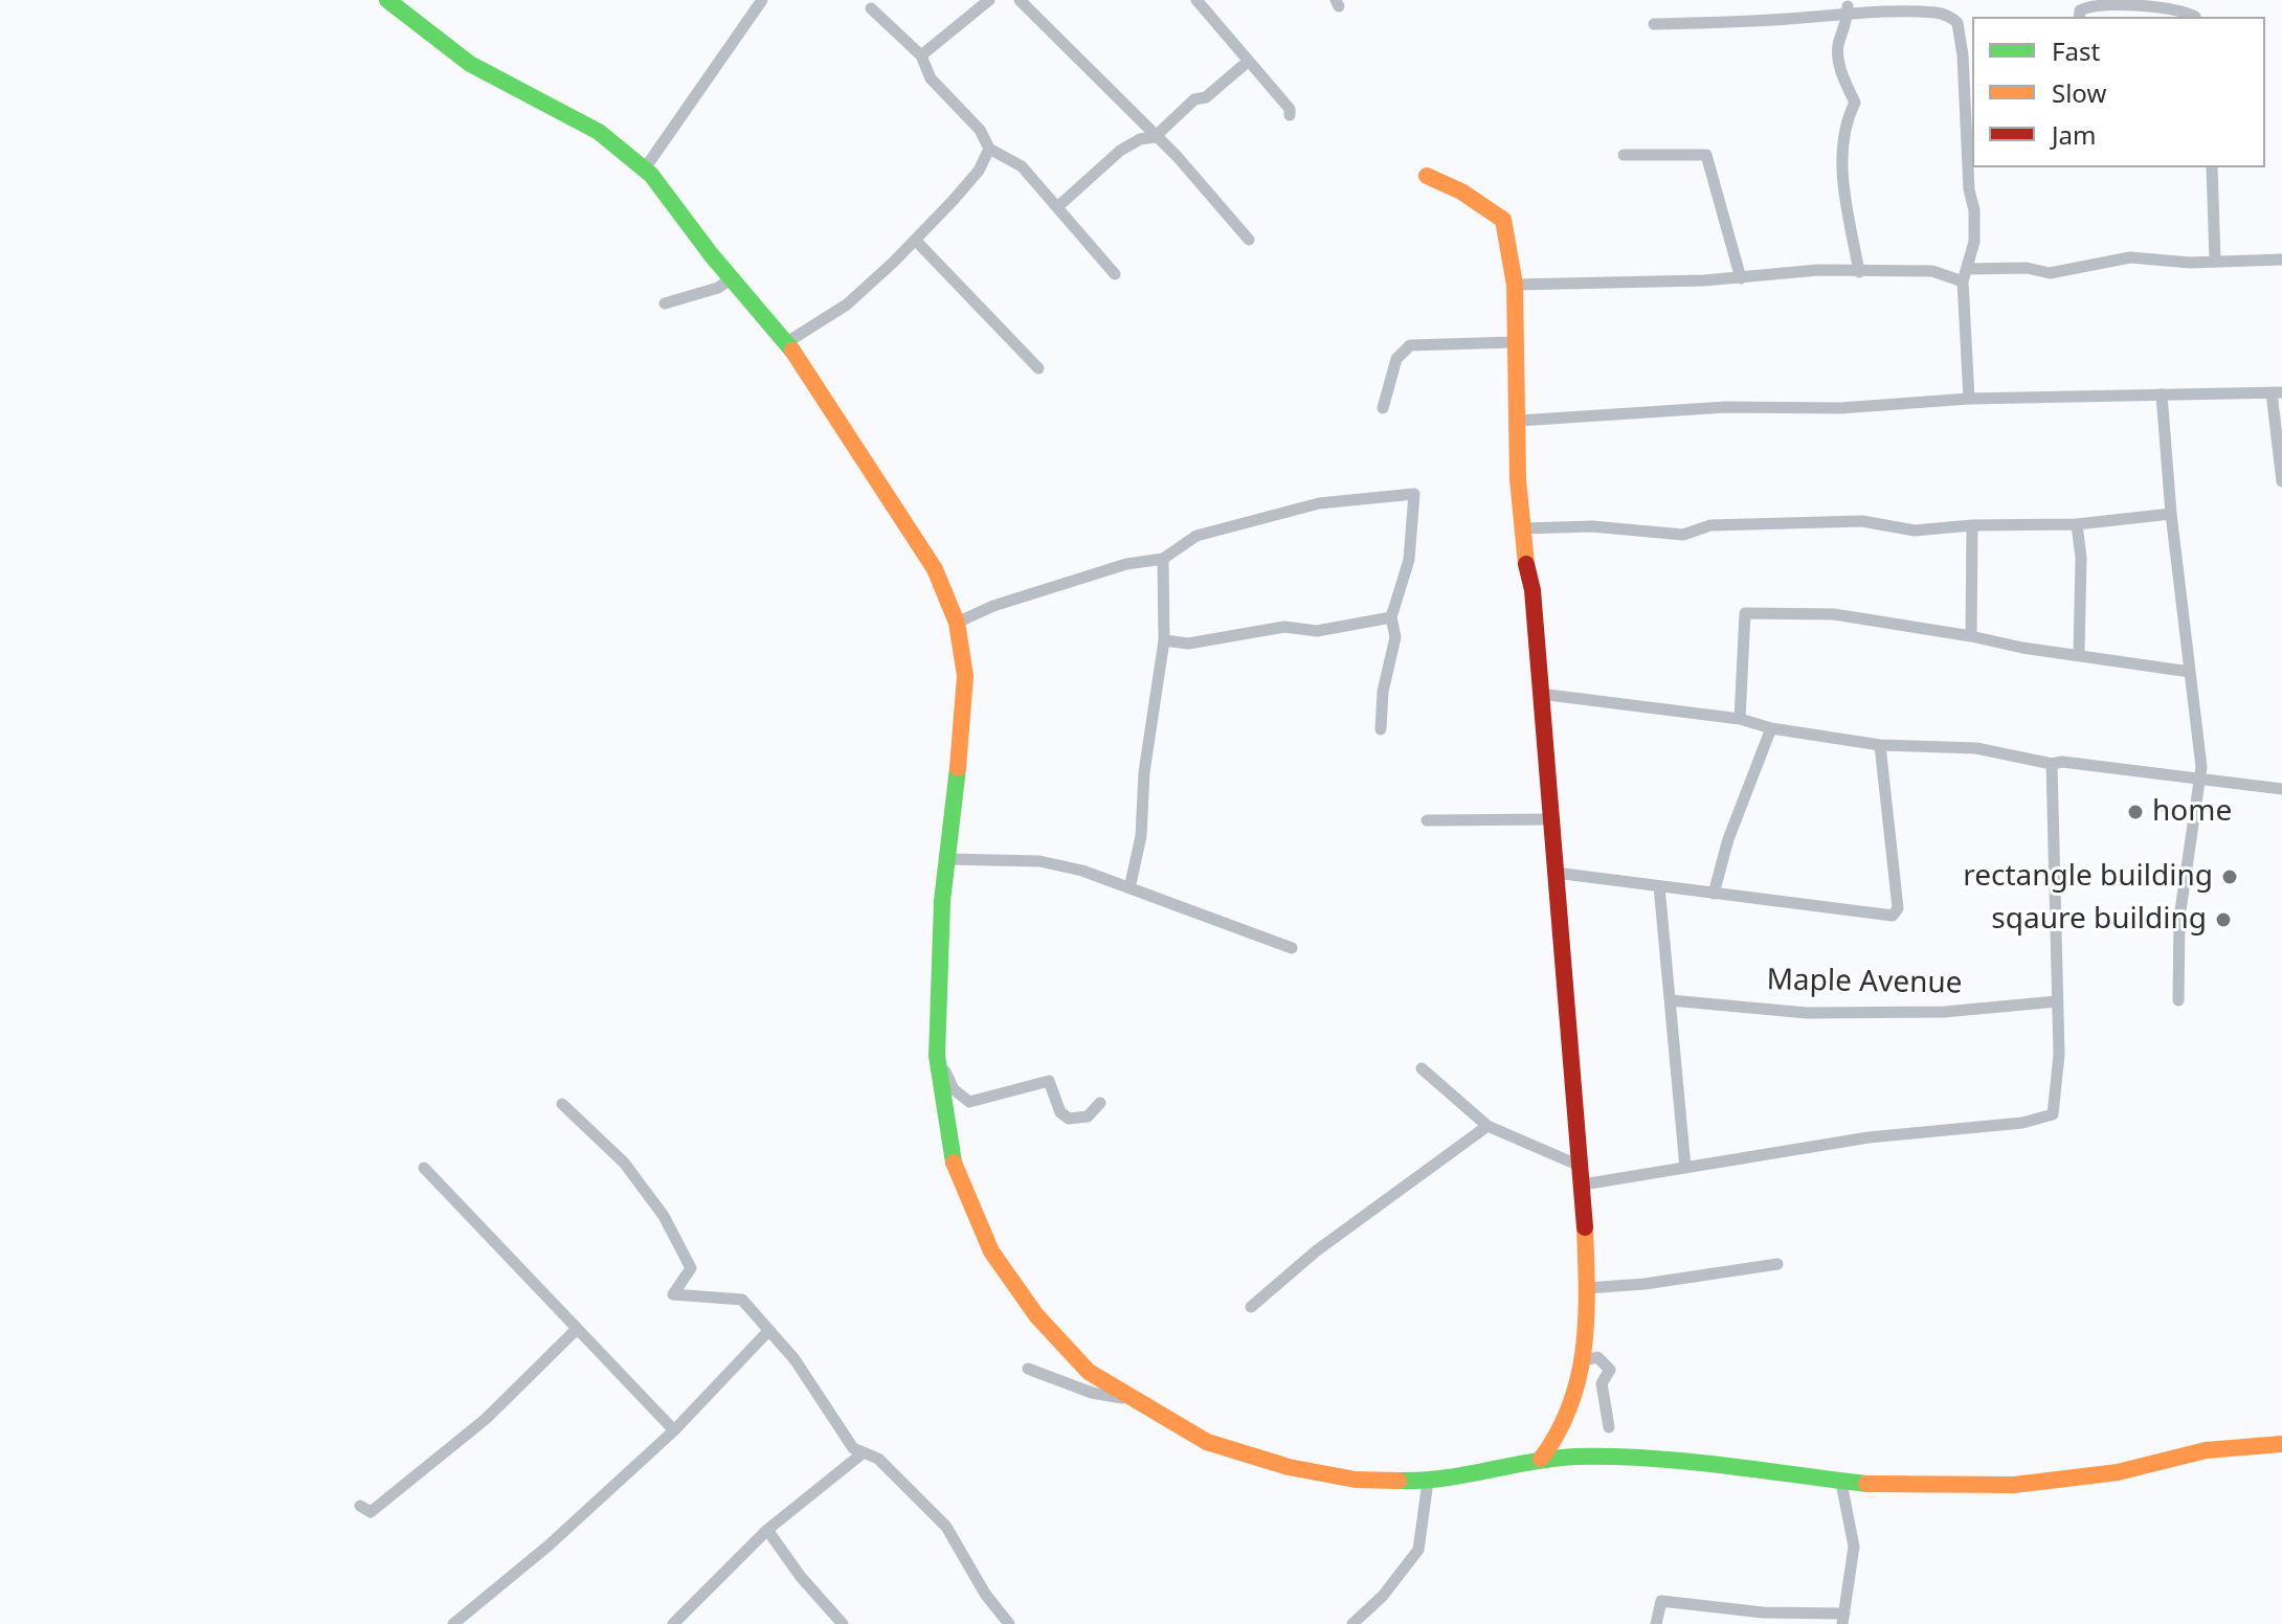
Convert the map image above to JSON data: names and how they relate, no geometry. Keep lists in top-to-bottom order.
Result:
{
  "streets": {
    "street": ["Maple Avenue"]
  },
  "places": ["home", "rectangle building", "sqaure building"],
  "legend": ["Fast", "Slow", "Jam"]
}
